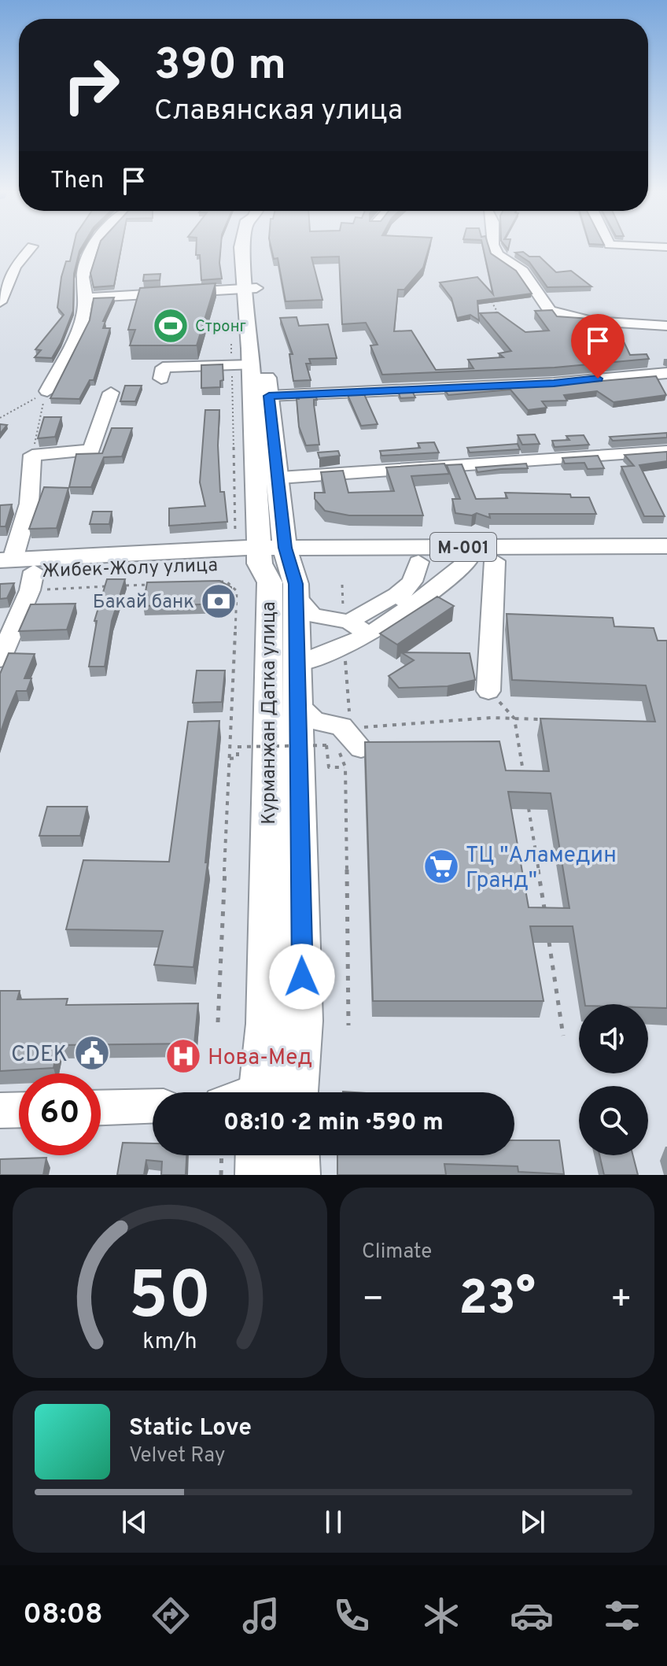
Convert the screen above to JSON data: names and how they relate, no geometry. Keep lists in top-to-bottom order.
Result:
{
  "streets": {
    "main road": ["М-001", "Жибек-Жолу улица", "Курманжан Датка улица"]
  },
  "crossings": [
    ["М-001", "Жибек-Жолу улица"],
    ["М-001", "Курманжан Датка улица"],
    ["Жибек-Жолу улица", "Курманжан Датка улица"]
  ],
  "places": {
    "sports": ["Стронг"],
    "bank": ["Бакай банк"],
    "supermarket": ["ТЦ \"Аламедин Гранд\""],
    "public building": ["CDEK"],
    "hospital": ["Нова-Мед"]
  },
  "page": {
    "turn": ["390 m", "Славянская улица"],
    "then": "Then",
    "limit": "60",
    "trip": "08:10 · 2 min · 590 m",
    "tile": "Climate",
    "heat": ["−", "23°", "+"],
    "song": ["Static Love", "Velvet Ray"],
    "tabs": "08:08",
    "gauge": ["50", "km/h"]
  }
}
